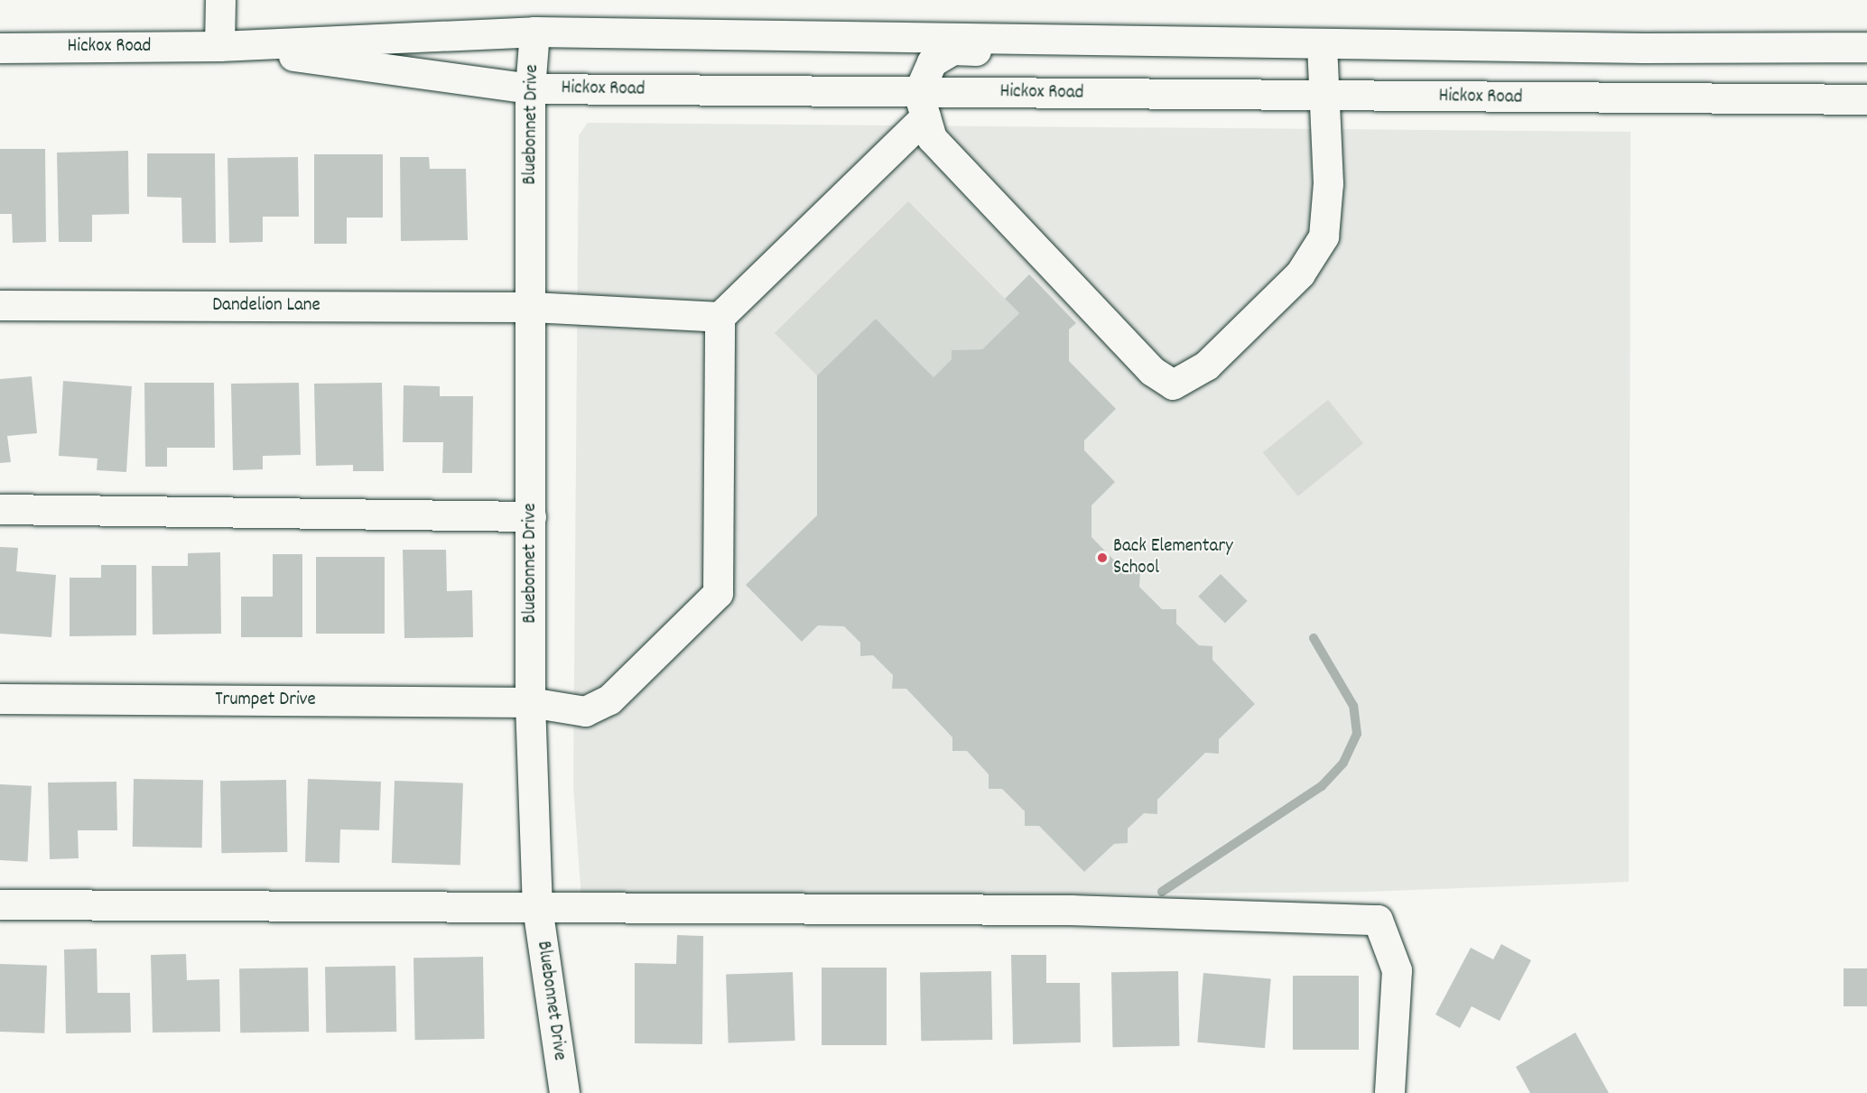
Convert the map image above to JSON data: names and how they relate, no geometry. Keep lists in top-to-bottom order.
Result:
{
  "streets": {
    "street": [
      "Hickox Road",
      "Bluebonnet Drive",
      "Dandelion Lane",
      "Trumpet Drive"
    ]
  },
  "crossings": [
    ["Hickox Road", "Bluebonnet Drive"],
    ["Bluebonnet Drive", "Dandelion Lane"],
    ["Bluebonnet Drive", "Trumpet Drive"],
    ["Dandelion Lane", "Trumpet Drive"]
  ],
  "places": ["Back Elementary School"]
}
